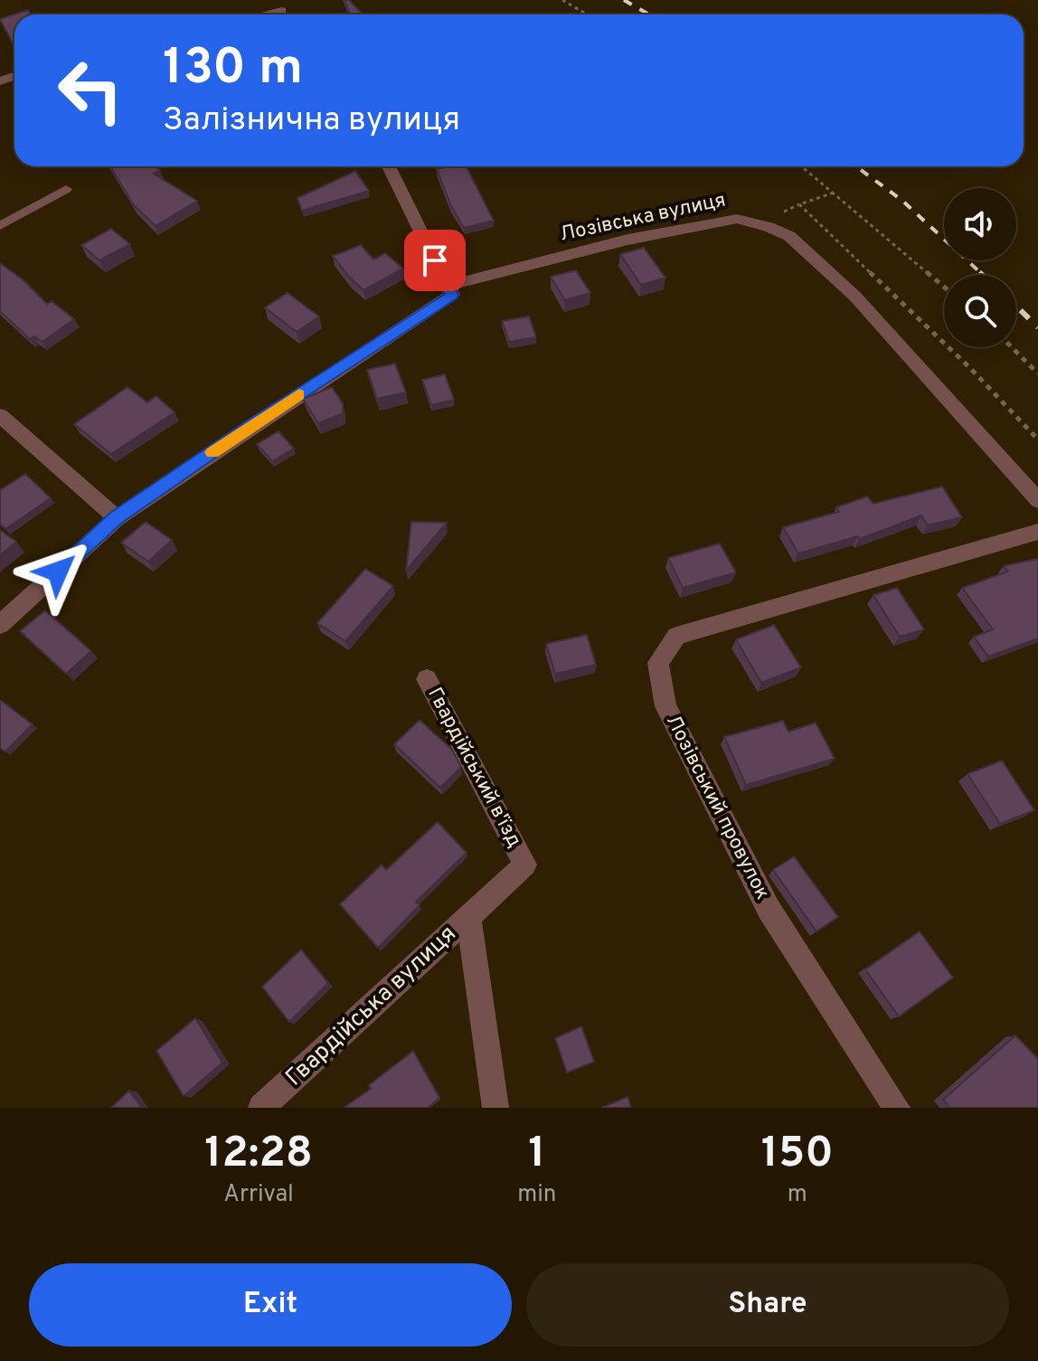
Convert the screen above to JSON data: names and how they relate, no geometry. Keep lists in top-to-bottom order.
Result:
{
  "streets": {
    "street": [
      "Лозівська вулиця",
      "Гвардійський в'їзд",
      "Лозівський провулок",
      "Гвардійська вулиця"
    ]
  },
  "crossings": [
    ["Гвардійський в'їзд", "Гвардійська вулиця"]
  ],
  "page": {
    "turn": ["130 m", "Залізнична вулиця"],
    "eta": [
      "12:28",
      "Arrival",
      "1",
      "min",
      "150",
      "m"
    ],
    "buttons": ["Exit", "Share"]
  }
}
